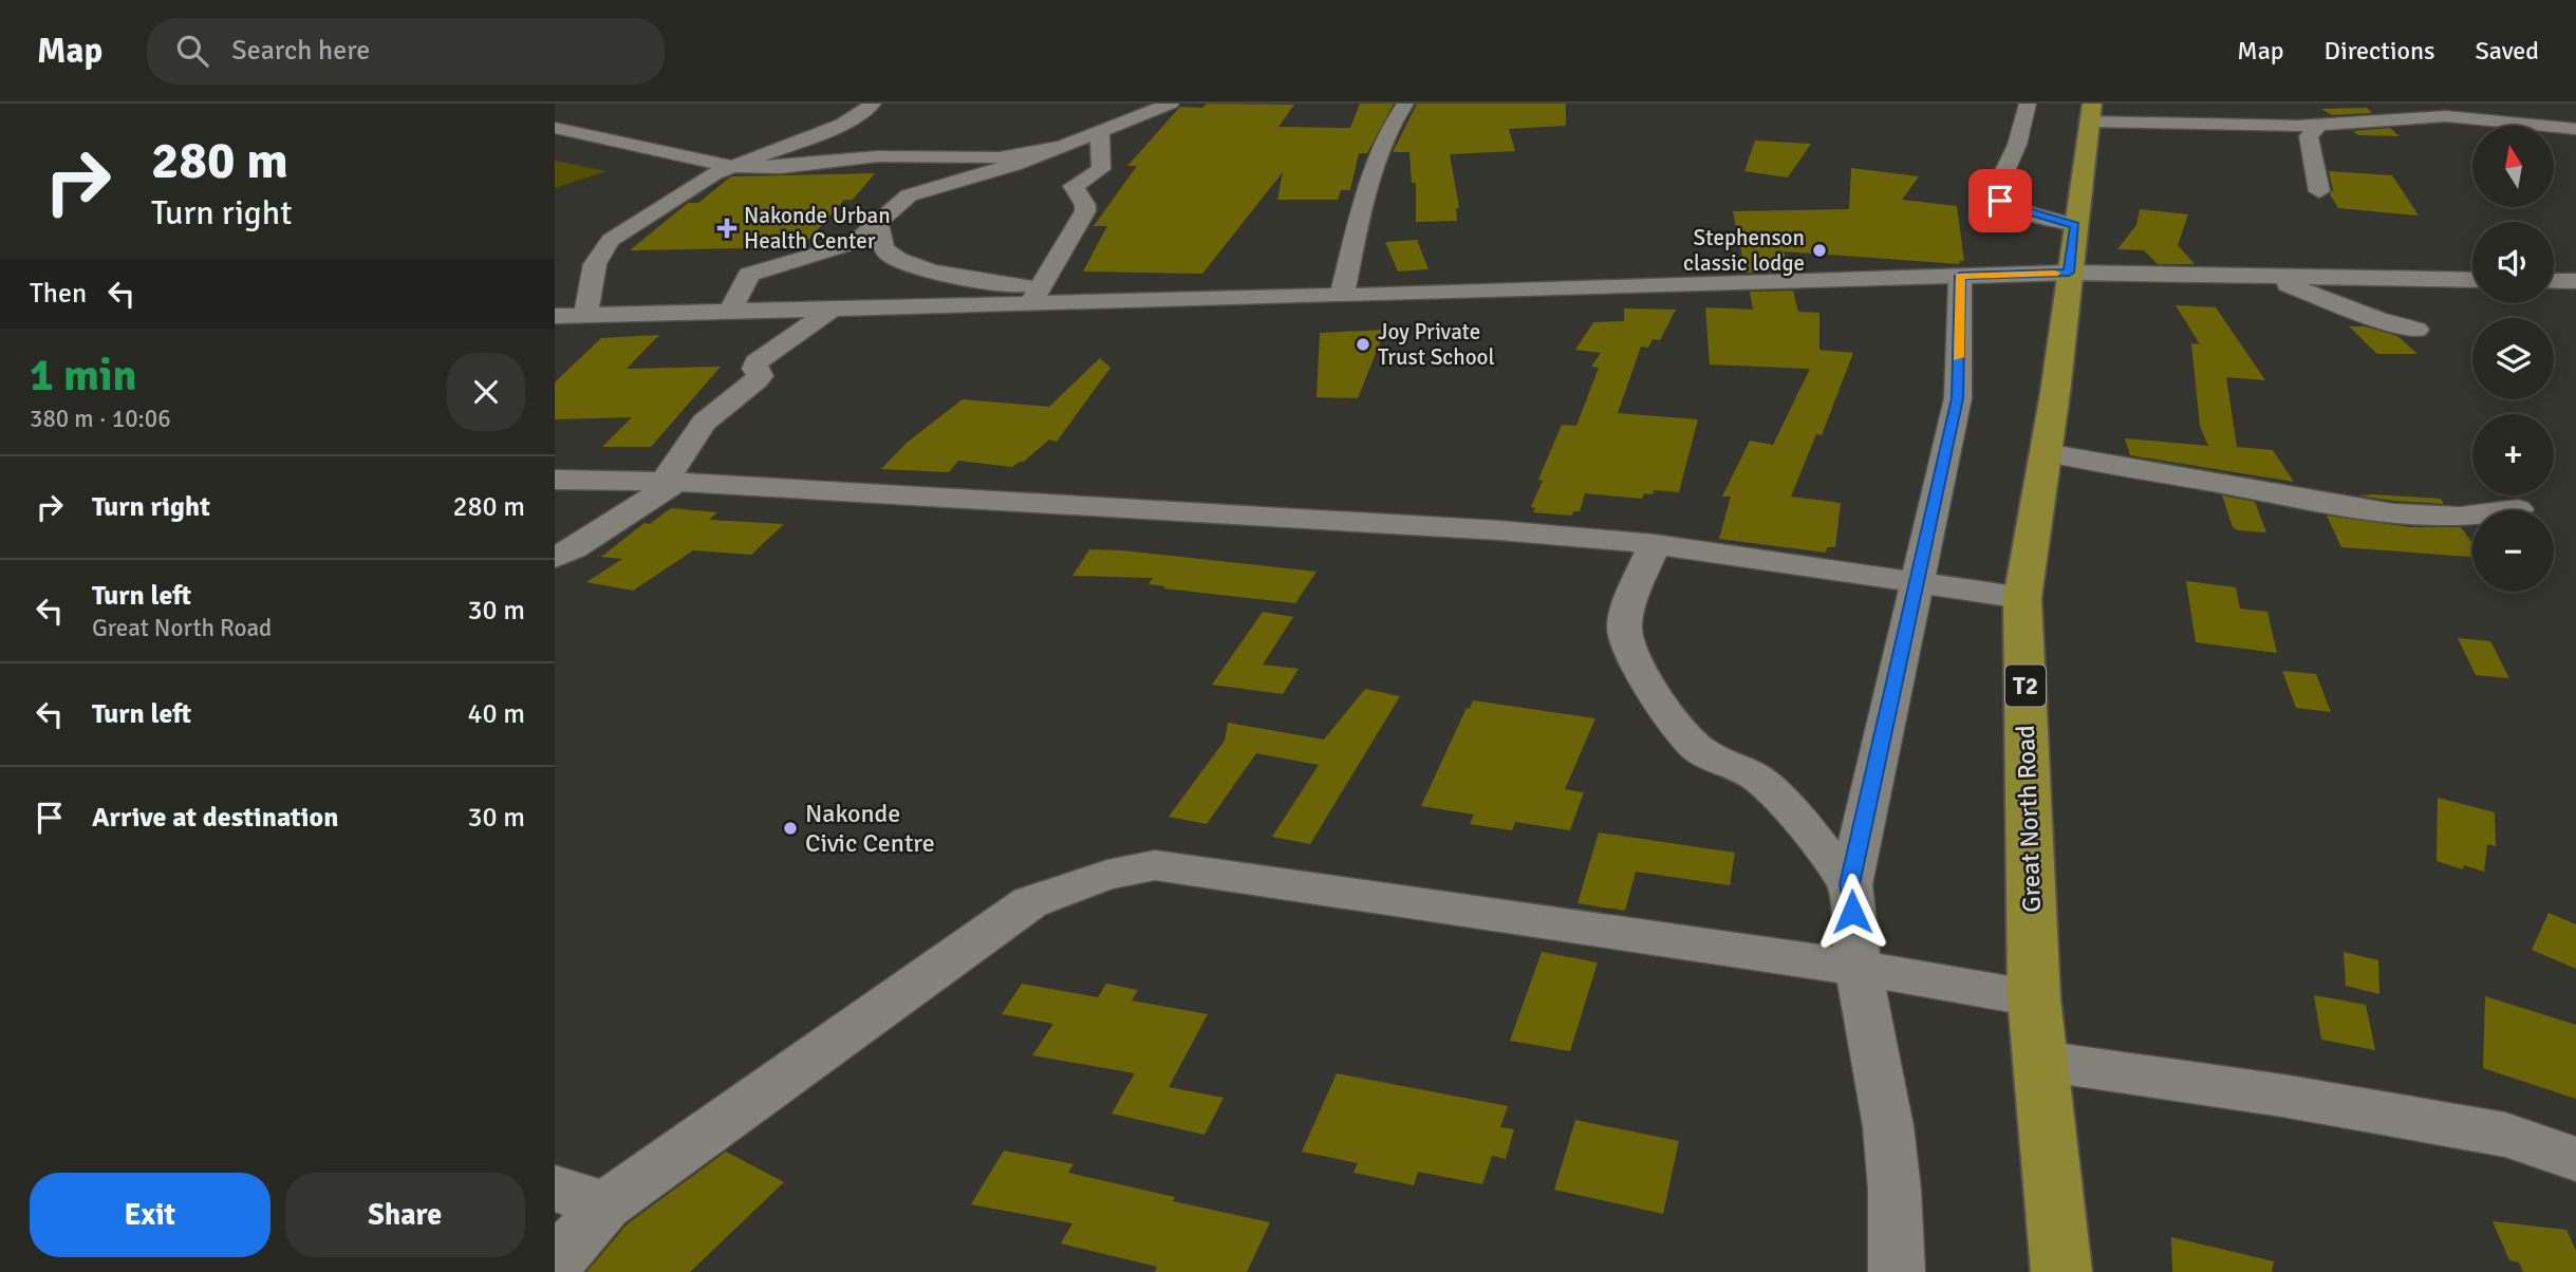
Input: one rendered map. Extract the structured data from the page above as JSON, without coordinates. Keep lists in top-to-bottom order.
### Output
{
  "streets": {
    "highway": ["T2", "Great North Road"]
  },
  "places": {
    "health": ["Nakonde Urban Health Center"],
    "other": ["Stephenson classic lodge", "Joy Private Trust School", "Nakonde Civic Centre"]
  },
  "north": "top",
  "page": {
    "header": "Map",
    "search": "Search here",
    "nav": ["Map", "Directions", "Saved"],
    "turn": ["280 m", "Turn right"],
    "map_buttons": ["+", "−"],
    "then": "Then",
    "heading": ["1 min", "380 m · 10:06"],
    "list": [
      {
        "name": "Turn right",
        "value": "280 m"
      },
      {
        "name": "Turn left",
        "note": "Great North Road",
        "value": "30 m"
      },
      {
        "name": "Turn left",
        "value": "40 m"
      },
      {
        "name": "Arrive at destination",
        "value": "30 m"
      }
    ],
    "buttons": ["Exit", "Share"]
  }
}
